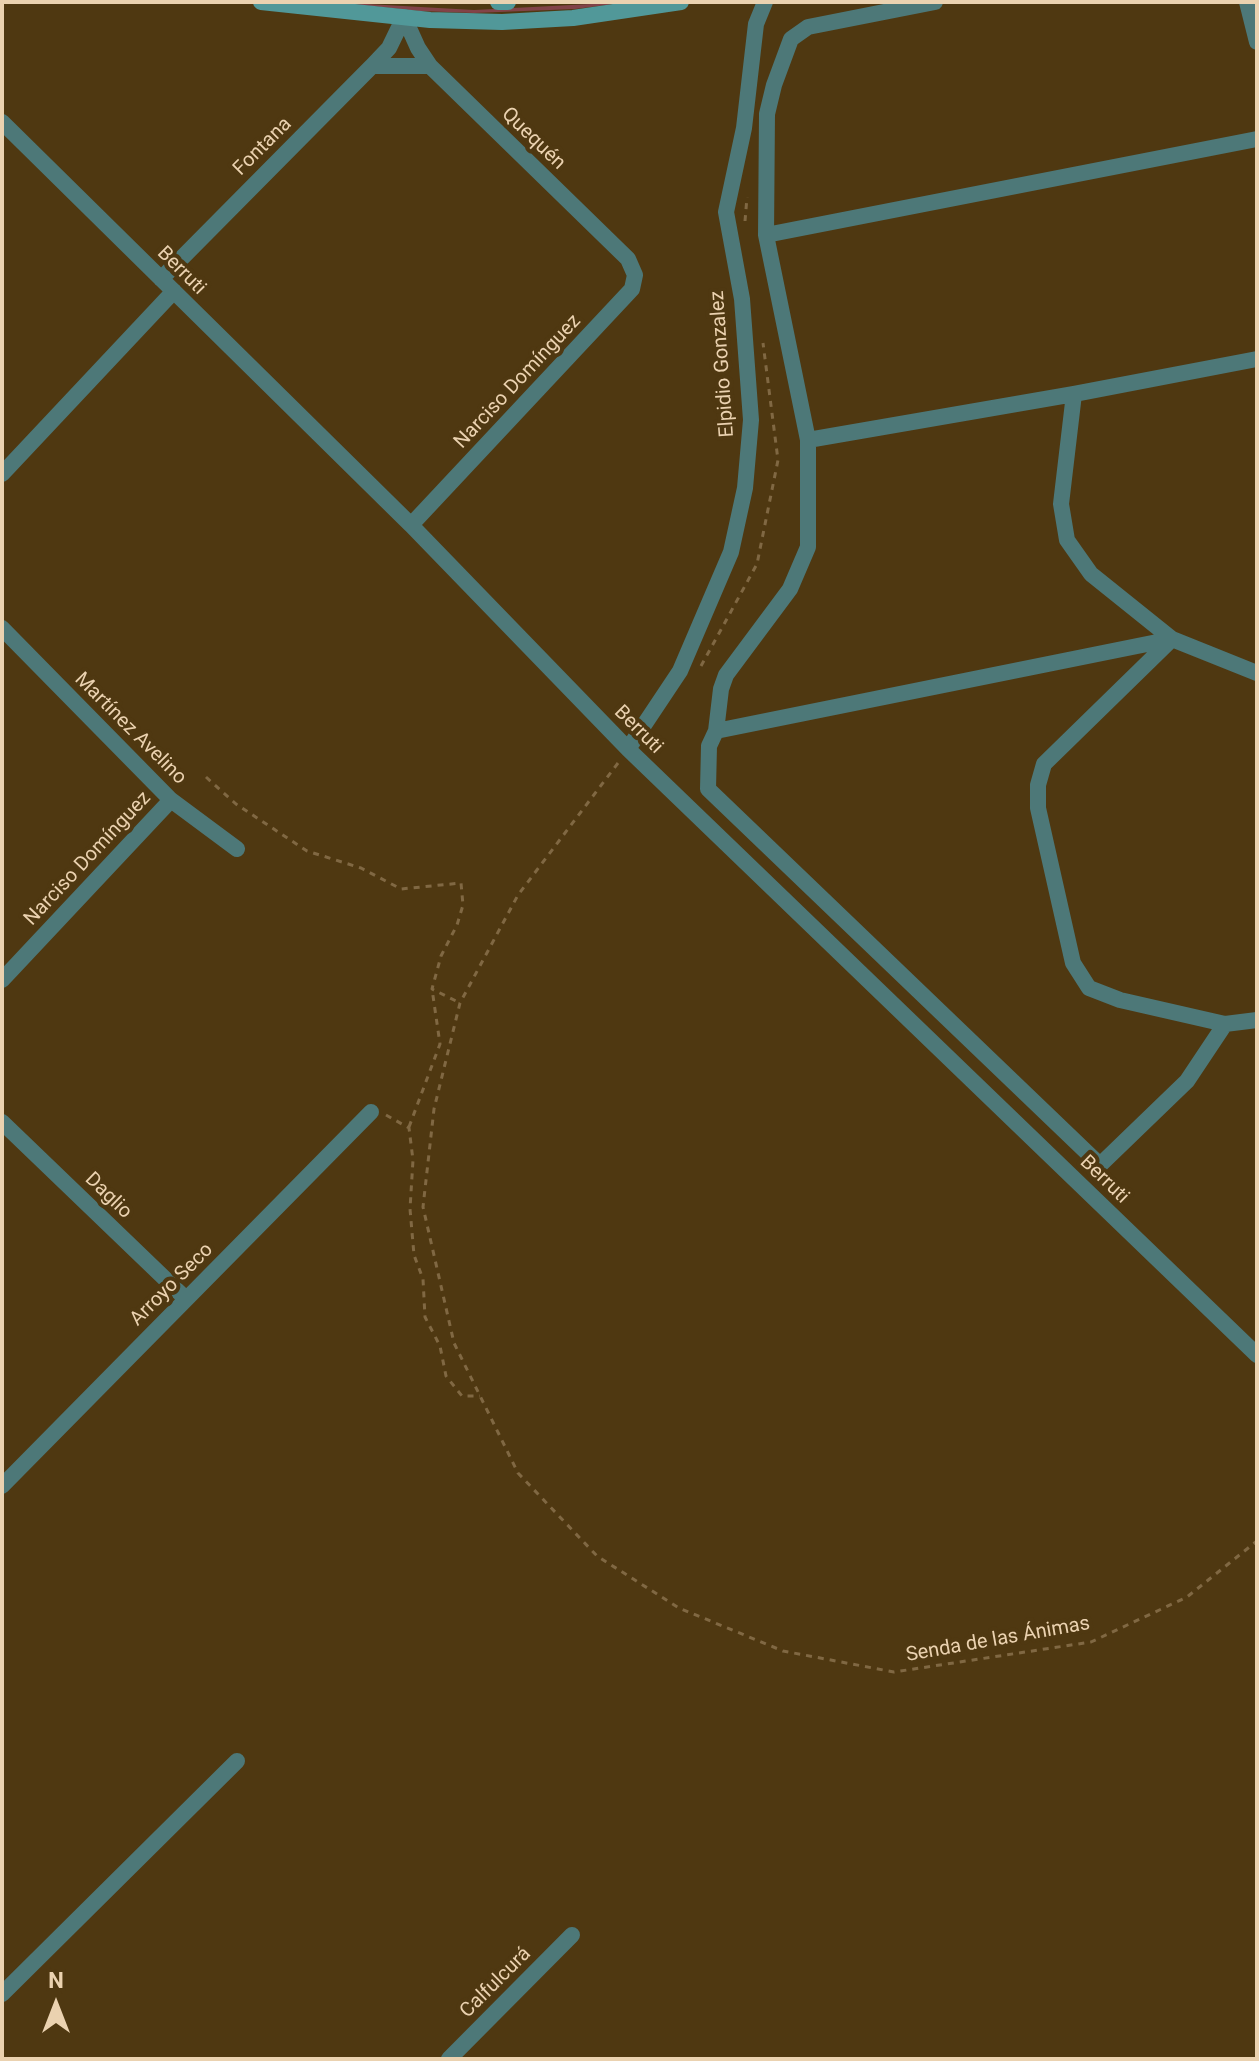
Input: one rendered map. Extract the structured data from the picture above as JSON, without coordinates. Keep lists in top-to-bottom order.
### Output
{
  "streets": {
    "street": [
      "Quequén",
      "Fontana",
      "Berruti",
      "Elpidio Gonzalez",
      "Narciso Domínguez",
      "Martínez Avelino",
      "Daglio",
      "Arroyo Seco",
      "Calfulcurá"
    ],
    "path": ["Senda de las Ánimas"]
  },
  "crossings": [
    ["Quequén", "Fontana"],
    ["Quequén", "Narciso Domínguez"],
    ["Fontana", "Berruti"],
    ["Berruti", "Elpidio Gonzalez"],
    ["Berruti", "Narciso Domínguez"],
    ["Berruti", "Senda de las Ánimas"],
    ["Elpidio Gonzalez", "Senda de las Ánimas"],
    ["Narciso Domínguez", "Martínez Avelino"],
    ["Daglio", "Arroyo Seco"]
  ],
  "north": "top"
}
